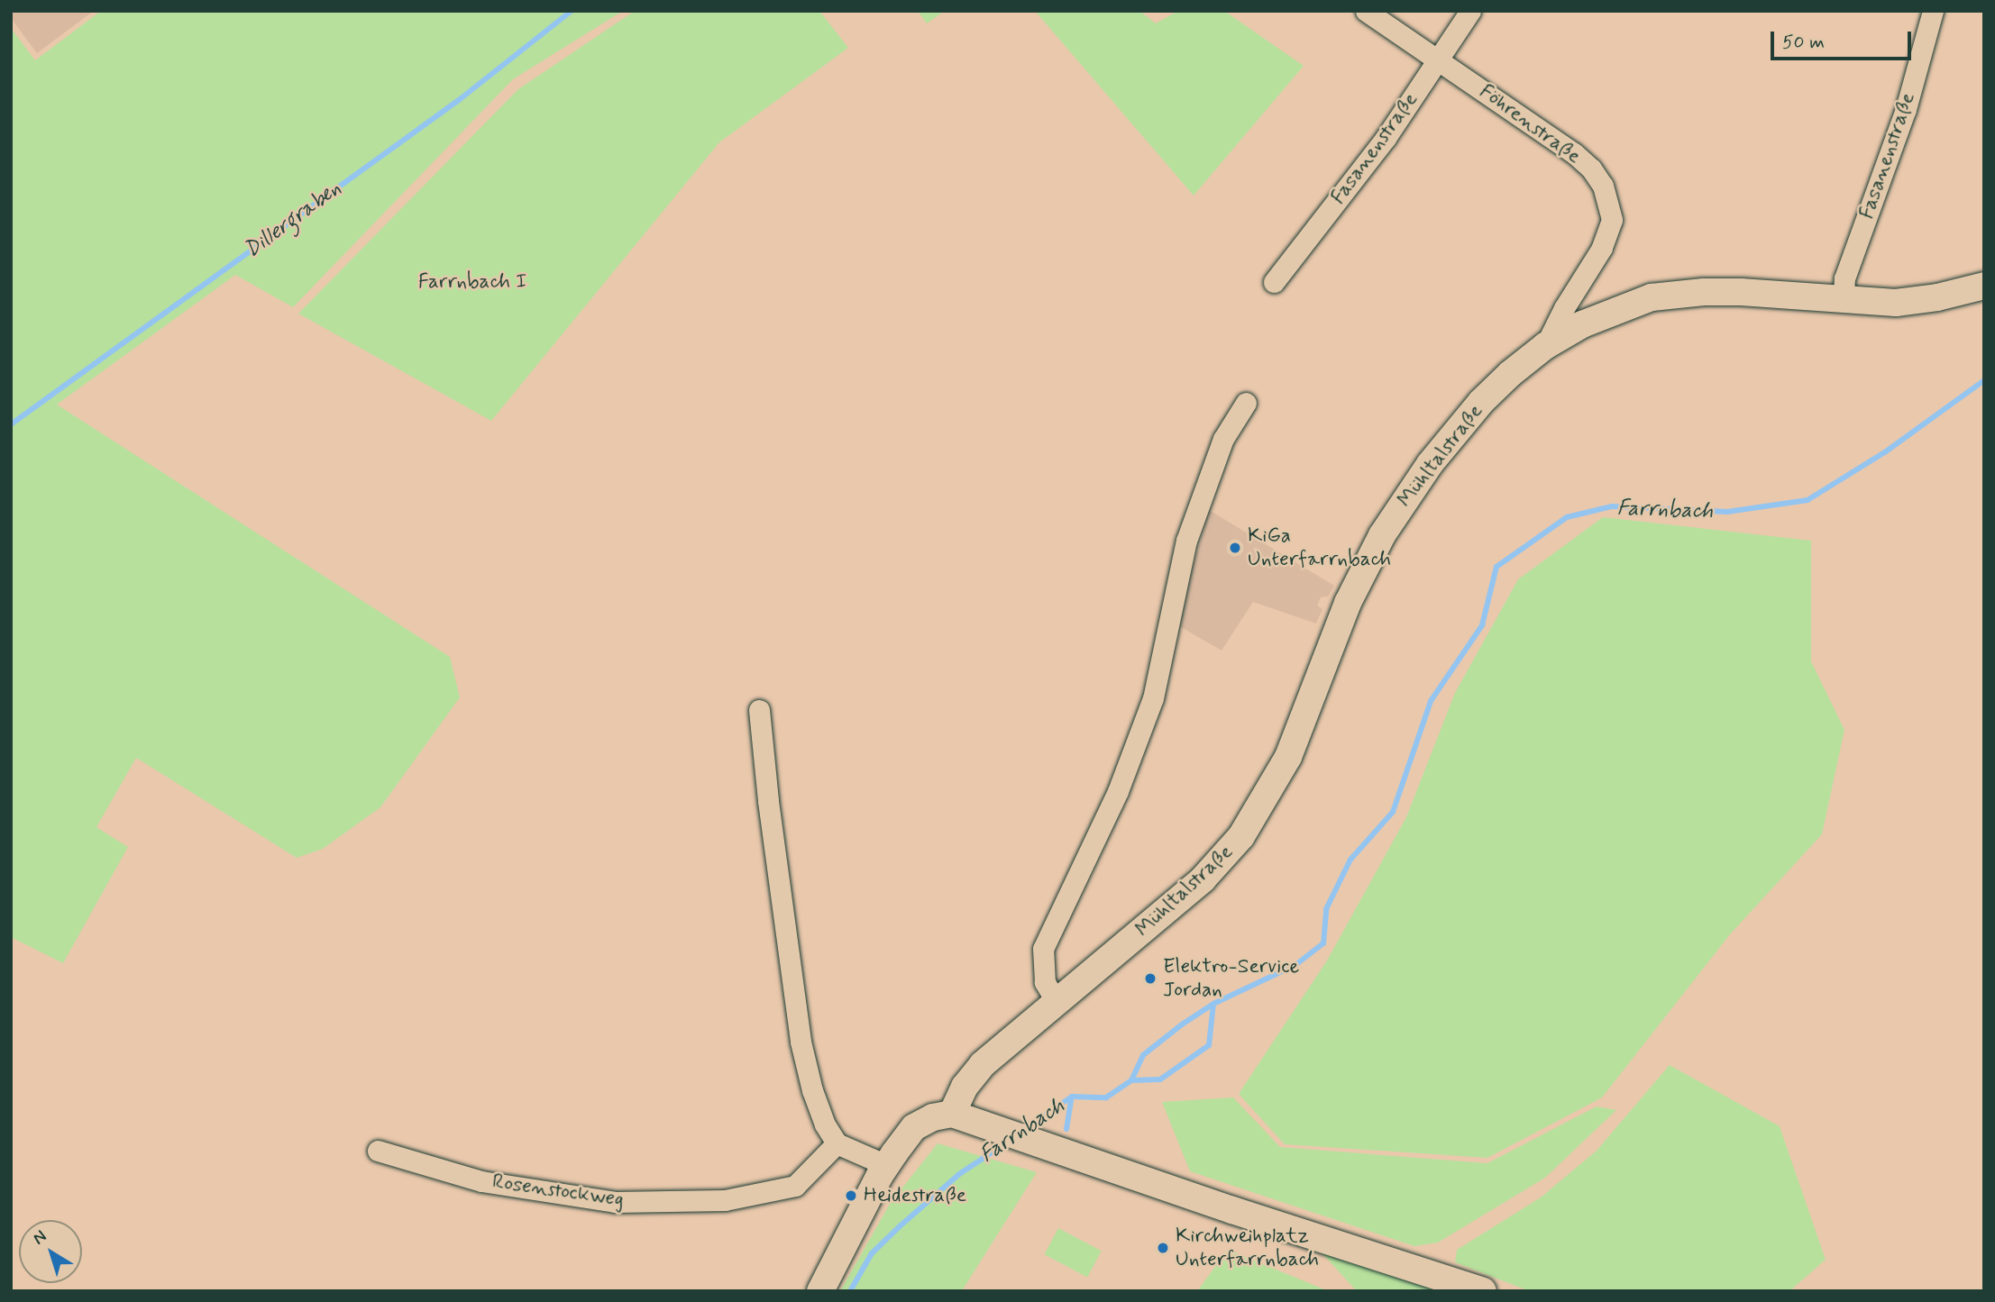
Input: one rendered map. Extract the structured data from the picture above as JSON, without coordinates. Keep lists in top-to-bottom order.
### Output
{
  "streets": {
    "street": [
      "Föhrenstraße",
      "Fasanenstraße",
      "Mühltalstraße",
      "Rosenstockweg"
    ]
  },
  "crossings": [
    ["Föhrenstraße", "Fasanenstraße"],
    ["Föhrenstraße", "Mühltalstraße"],
    ["Fasanenstraße", "Mühltalstraße"]
  ],
  "water": ["Dillergraben", "Farrnbach"],
  "parks": ["Farrnbach I"],
  "places": [
    "KiGa Unterfarrnbach",
    "Elektro-Service Jordan",
    "Heidestraße",
    "Kirchweihplatz Unterfarrnbach"
  ],
  "scale_bar": "50 m",
  "north": "top left"
}
